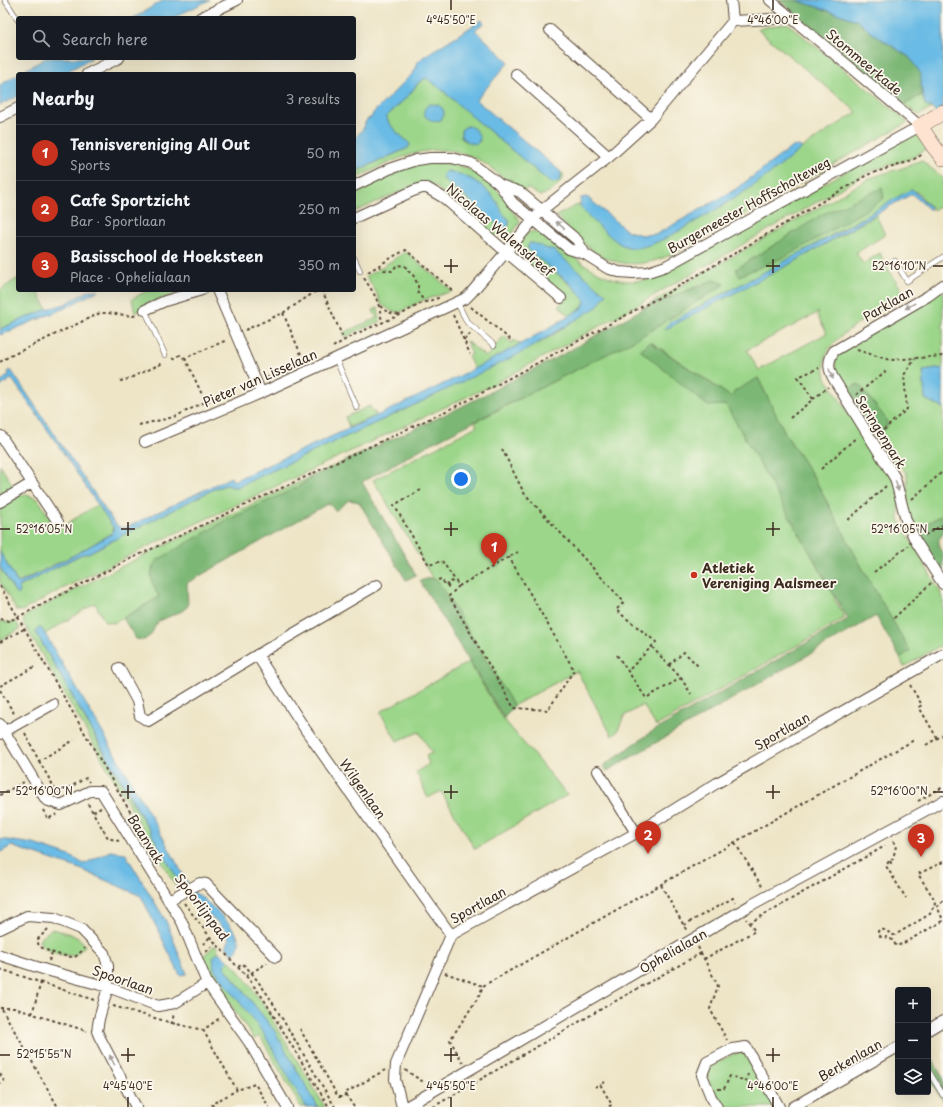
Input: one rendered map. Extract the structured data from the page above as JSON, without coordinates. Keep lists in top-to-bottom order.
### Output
{
  "streets": {
    "street": [
      "Stommeerkade",
      "Burgemeester Hoffscholteweg",
      "Nicolaas Walensdreef",
      "Parklaan",
      "Pieter van Lisselaan",
      "Seringenpark",
      "Sportlaan",
      "Wilgenlaan",
      "Baanvak",
      "Ophelialaan",
      "Spoorlaan",
      "Berkenlaan"
    ],
    "path": ["Spoorlijnpad"]
  },
  "crossings": [
    ["Stommeerkade", "Burgemeester Hoffscholteweg"],
    ["Burgemeester Hoffscholteweg", "Pieter van Lisselaan"],
    ["Nicolaas Walensdreef", "Pieter van Lisselaan"],
    ["Sportlaan", "Wilgenlaan"],
    ["Baanvak", "Spoorlijnpad"],
    ["Baanvak", "Spoorlaan"]
  ],
  "one_way": ["Parklaan"],
  "places": ["Atletiek Vereniging Aalsmeer"],
  "page": {
    "search": "Search here",
    "heading": ["Nearby", "3 results"],
    "list": [
      {
        "mark": "1",
        "name": "Tennisvereniging All Out",
        "note": "Sports",
        "value": "50 m"
      },
      {
        "mark": "2",
        "name": "Cafe Sportzicht",
        "note": "Bar · Sportlaan",
        "value": "250 m"
      },
      {
        "mark": "3",
        "name": "Basisschool de Hoeksteen",
        "note": "Place · Ophelialaan",
        "value": "350 m"
      }
    ],
    "pins": ["1", "2", "3"],
    "map_buttons": ["+", "−"]
  },
  "coordinates": [
    "4°45'50\"E",
    "4°46'00\"E",
    "52°16'10\"N",
    "52°16'05\"N",
    "52°16'00\"N",
    "52°15'55\"N",
    "4°45'40\"E"
  ]
}
